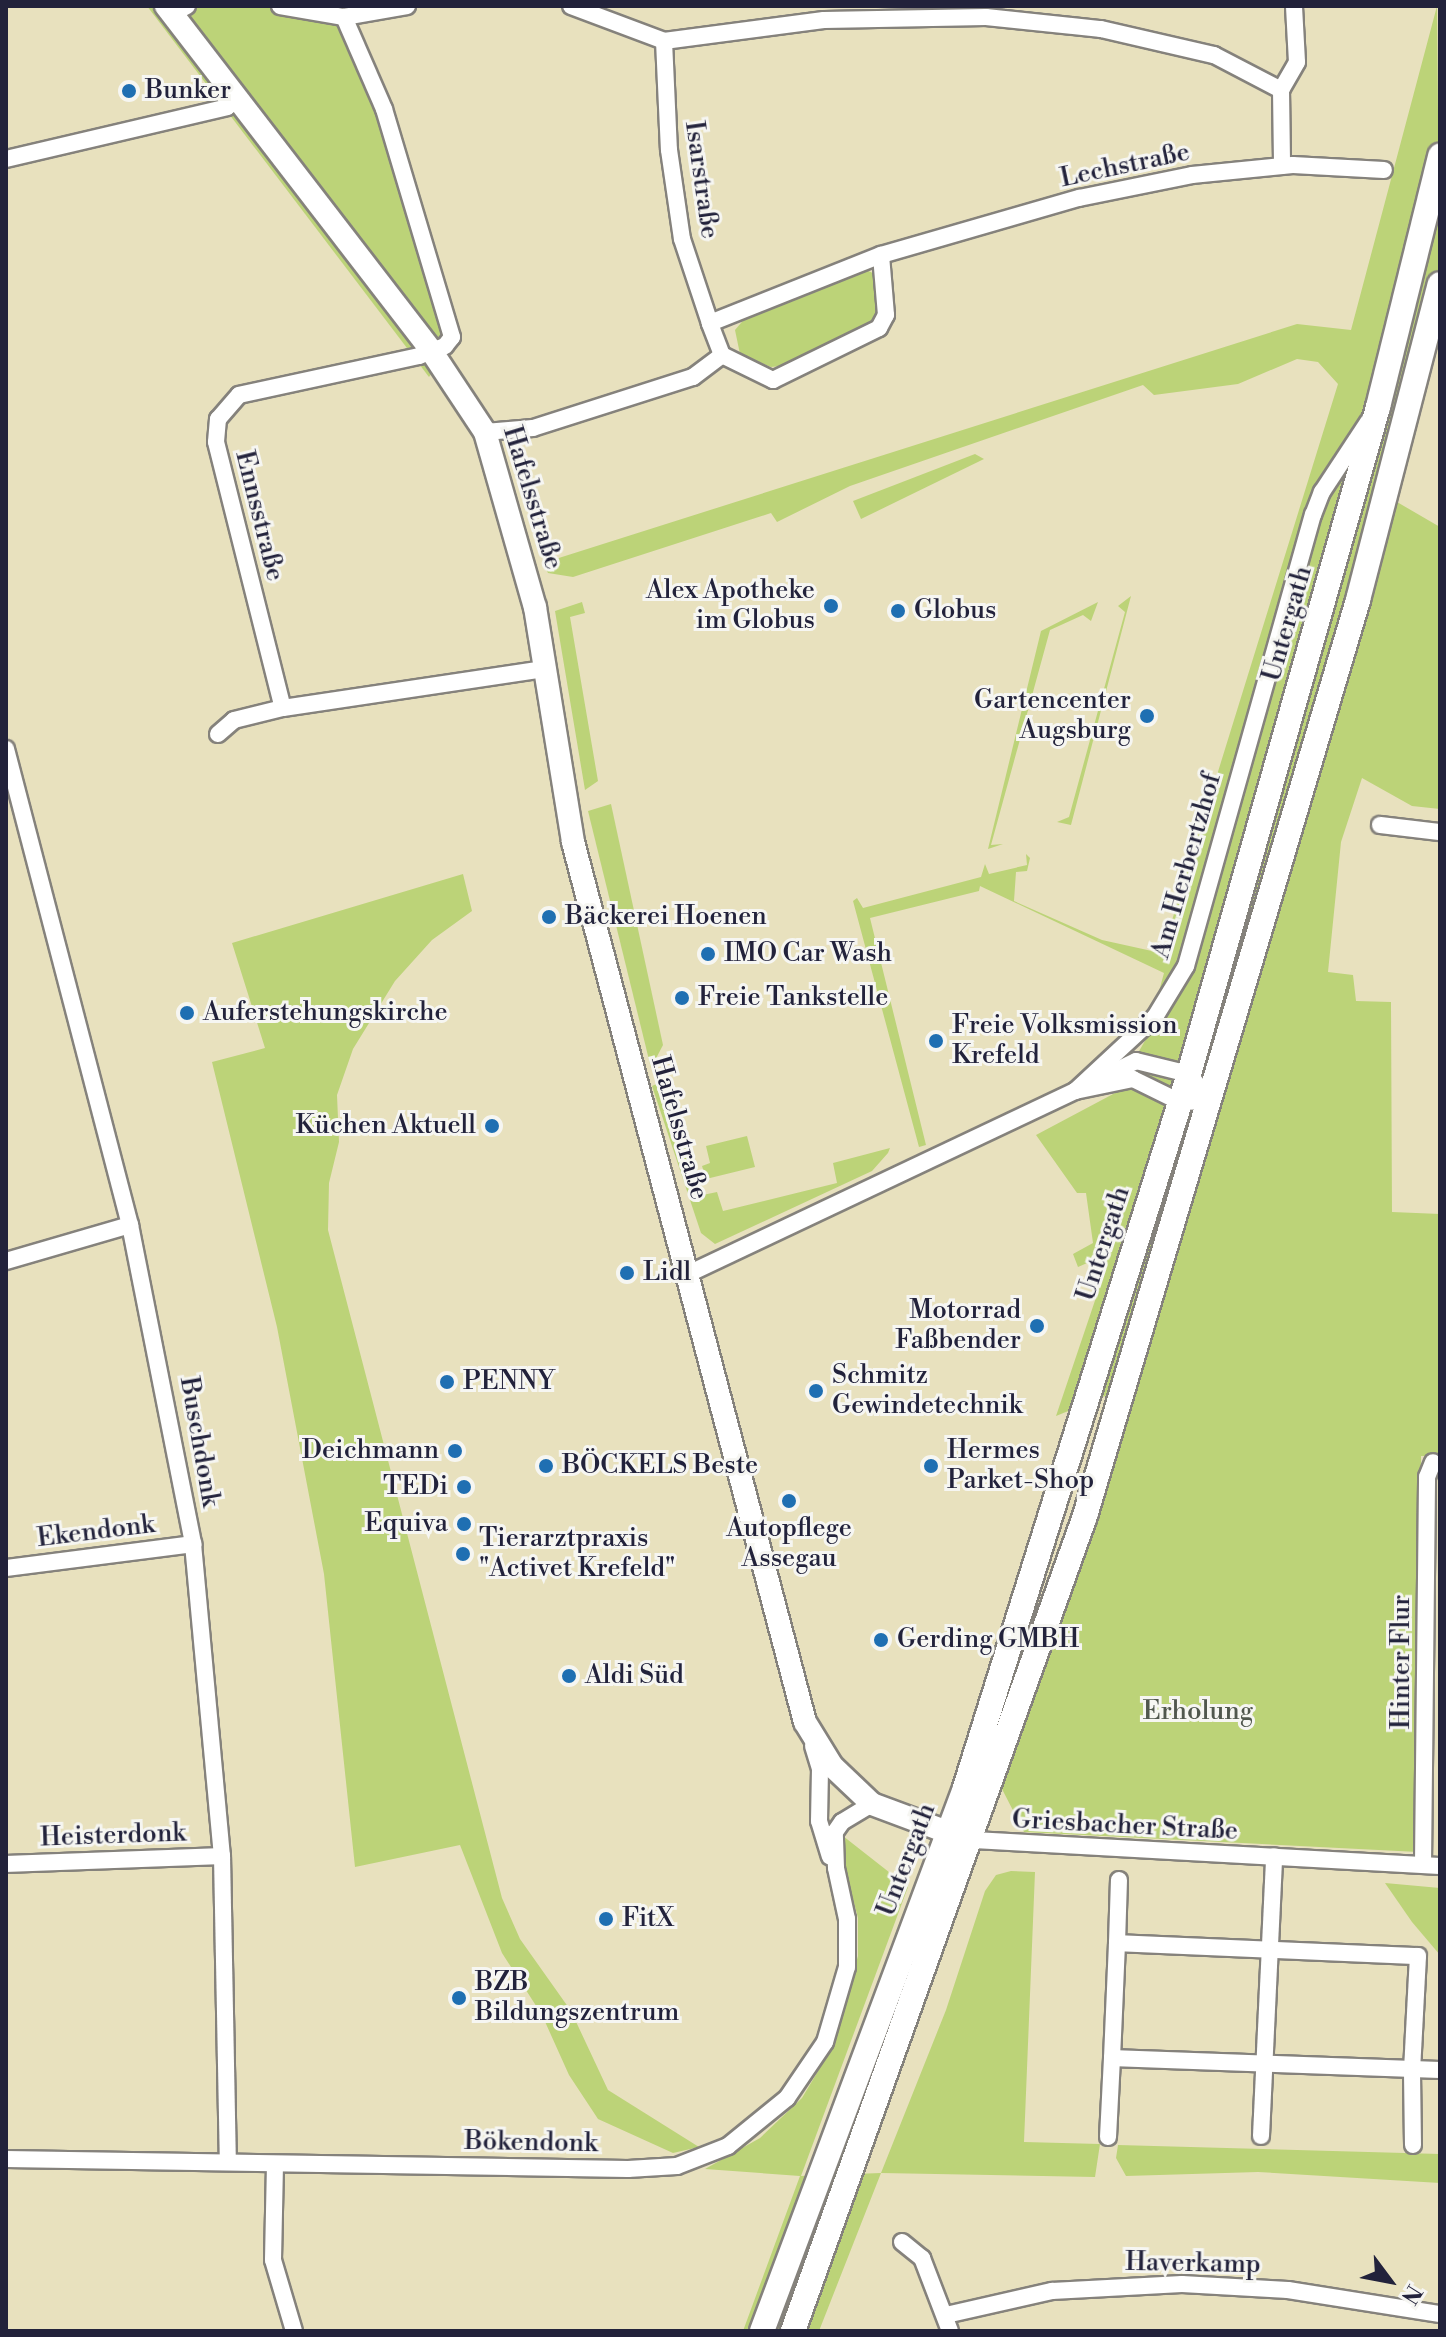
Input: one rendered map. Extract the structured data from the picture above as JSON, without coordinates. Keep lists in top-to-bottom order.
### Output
{
  "streets": {
    "main road": ["Hafelsstraße", "Untergath"],
    "street": [
      "Lechstraße",
      "Isarstraße",
      "Ennsstraße",
      "Am Herbertzhof",
      "Buschdonk",
      "Ekendonk",
      "Hinter Flur",
      "Griesbacher Straße",
      "Heisterdonk",
      "Bökendonk",
      "Haverkamp"
    ]
  },
  "crossings": [
    ["Lechstraße", "Isarstraße"],
    ["Hafelsstraße", "Ennsstraße"],
    ["Hafelsstraße", "Untergath"],
    ["Hafelsstraße", "Am Herbertzhof"],
    ["Hafelsstraße", "Griesbacher Straße"],
    ["Hafelsstraße", "Bökendonk"],
    ["Untergath", "Am Herbertzhof"],
    ["Untergath", "Griesbacher Straße"],
    ["Buschdonk", "Ekendonk"],
    ["Buschdonk", "Heisterdonk"],
    ["Buschdonk", "Bökendonk"],
    ["Hinter Flur", "Griesbacher Straße"]
  ],
  "parks": ["Erholung"],
  "places": [
    "Bunker",
    "Alex Apotheke im Globus",
    "Globus",
    "Gartencenter Augsburg",
    "Bäckerei Hoenen",
    "IMO Car Wash",
    "Freie Tankstelle",
    "Auferstehungskirche",
    "Freie Volksmission Krefeld",
    "Küchen Aktuell",
    "Lidl",
    "Motorrad Faßbender",
    "PENNY",
    "Schmitz Gewindetechnik",
    "Deichmann",
    "BÖCKELS Beste",
    "Hermes Parket-Shop",
    "TEDi",
    "Autopflege Assegau",
    "Equiva",
    "Tierarztpraxis \"Activet Krefeld\"",
    "Gerding GMBH",
    "Aldi Süd",
    "FitX",
    "BZB Bildungszentrum"
  ],
  "north": "bottom right"
}
